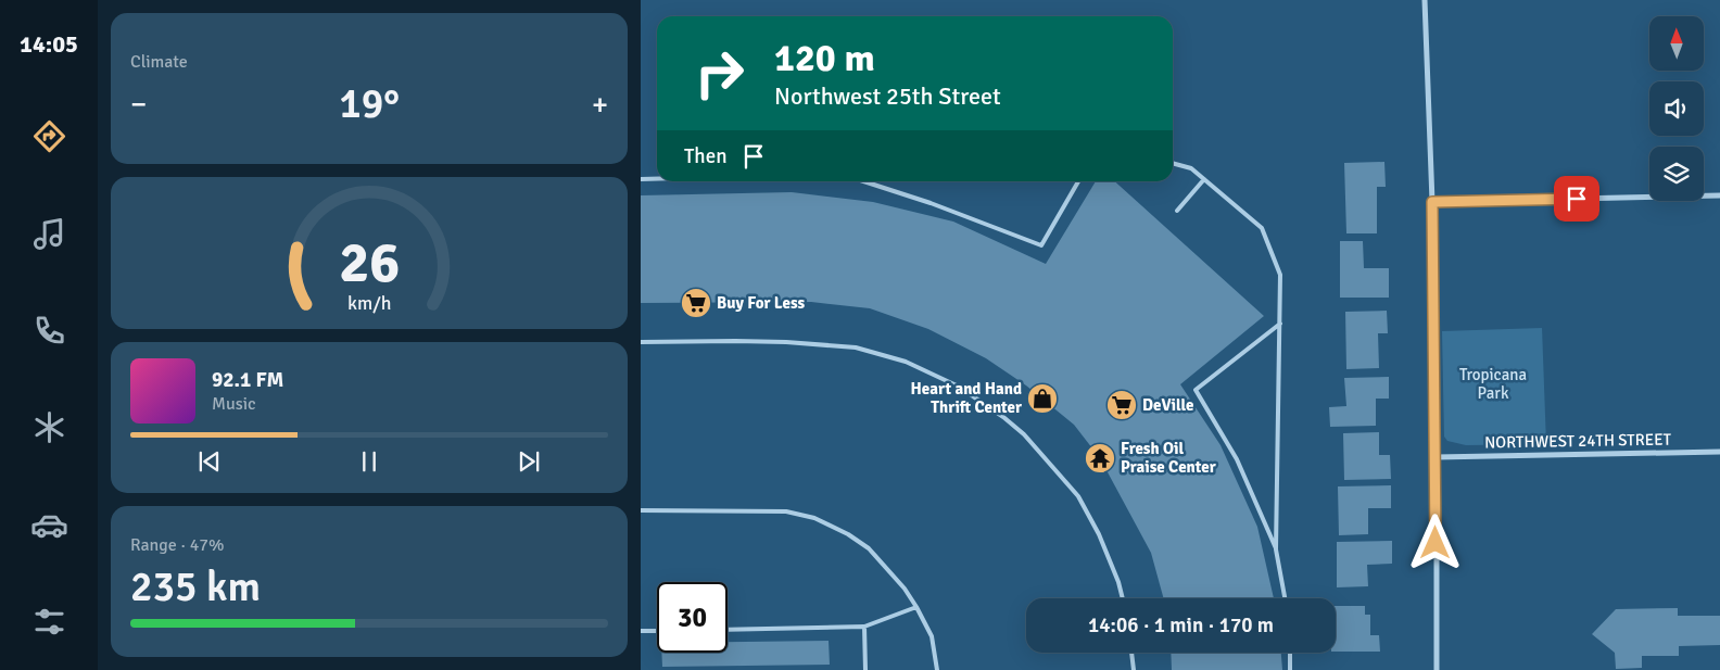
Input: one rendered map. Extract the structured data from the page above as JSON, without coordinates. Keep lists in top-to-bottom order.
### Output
{
  "streets": {
    "street": ["NORTHWEST 24TH STREET"]
  },
  "parks": ["Tropicana Park"],
  "places": {
    "supermarket": ["Buy For Less", "DeVille"],
    "shop": ["Heart and Hand Thrift Center"],
    "temple": ["Fresh Oil Praise Center"]
  },
  "north": "top",
  "page": {
    "tabs": "14:05",
    "tile": [
      "Climate",
      ["Range · 47%", "235 km"]
    ],
    "turn": ["120 m", "Northwest 25th Street"],
    "heat": ["−", "19°", "+"],
    "then": "Then",
    "song": ["92.1 FM", "Music"],
    "limit": "30",
    "trip": "14:06 · 1 min · 170 m",
    "gauge": ["26", "km/h"]
  }
}
